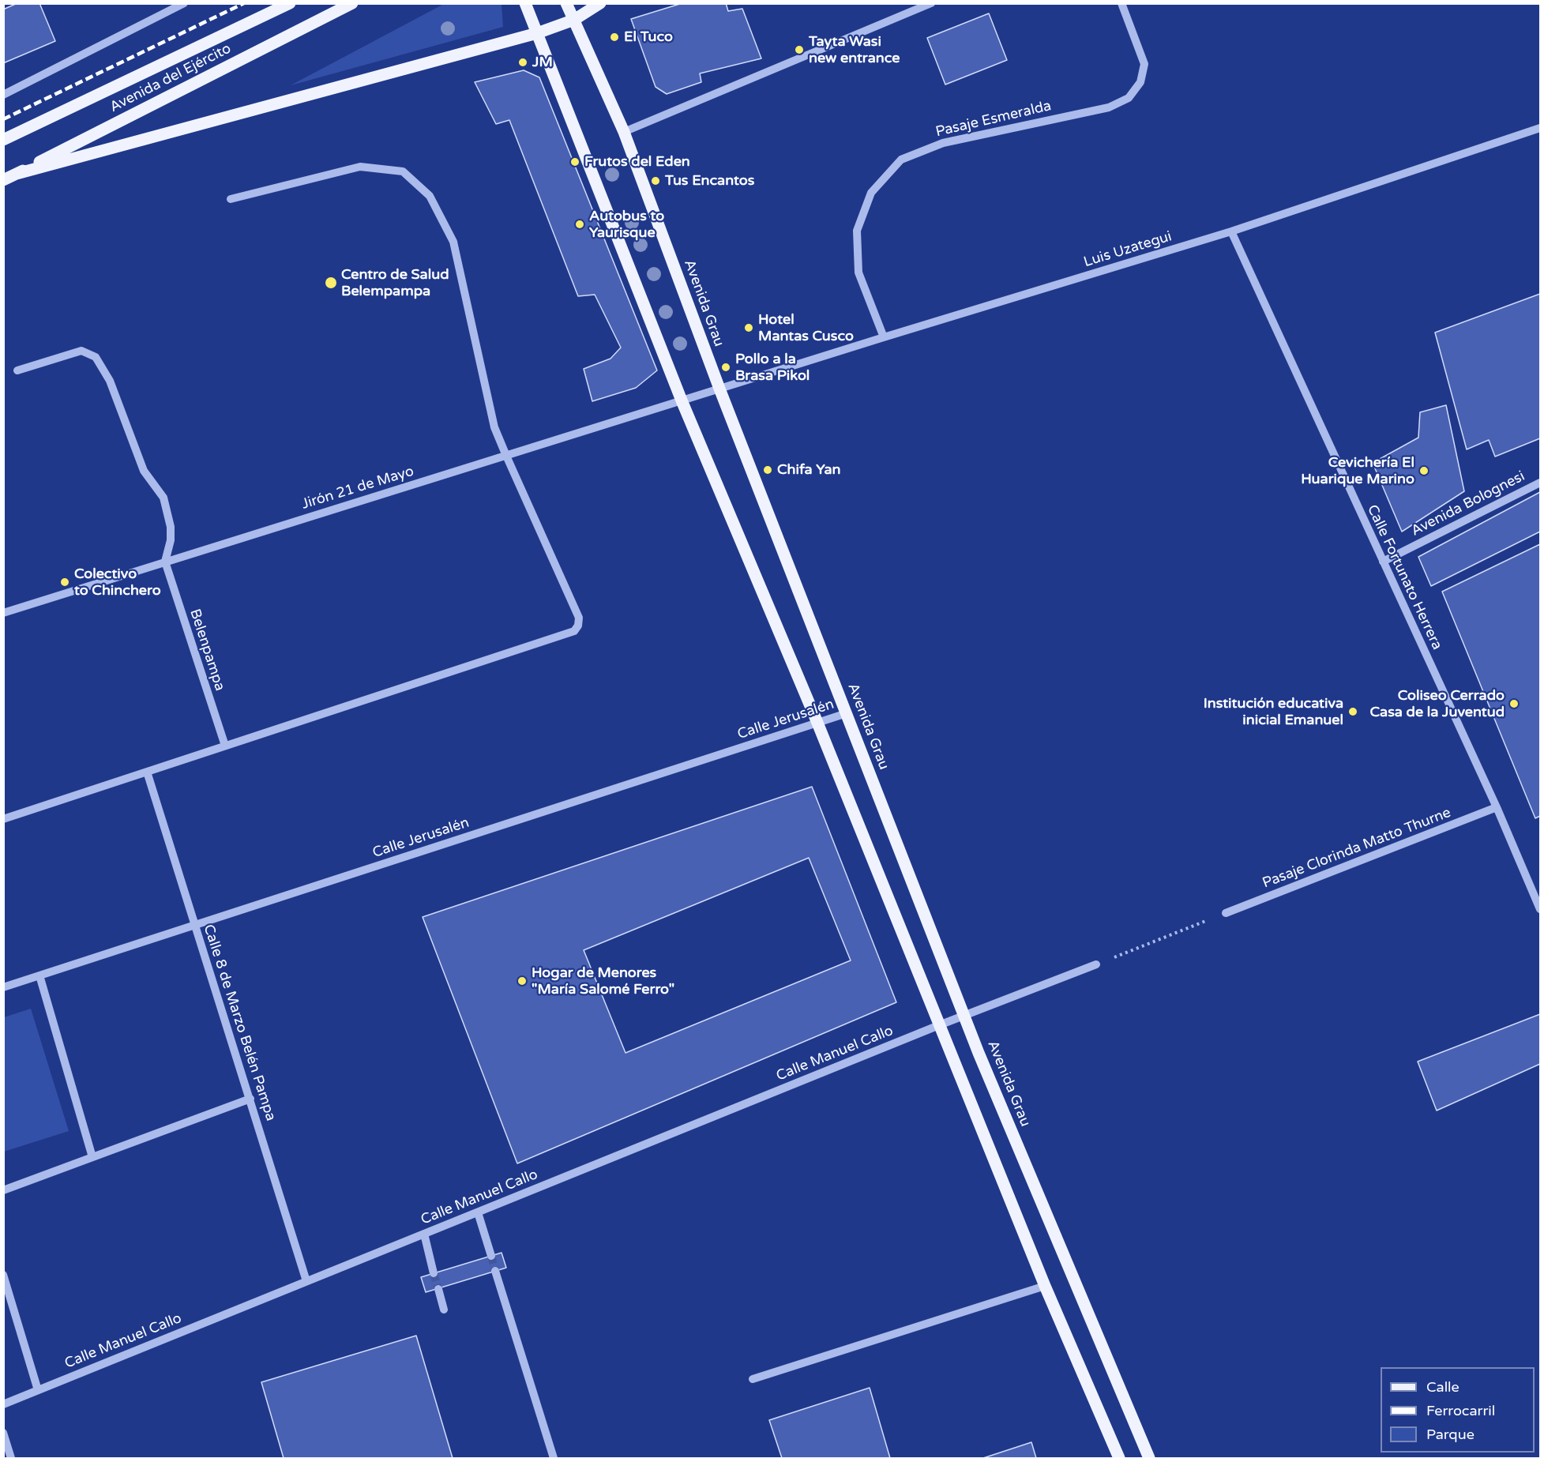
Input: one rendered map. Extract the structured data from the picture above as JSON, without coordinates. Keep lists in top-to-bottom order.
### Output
{
  "streets": {
    "main road": ["Avenida del Ejército", "Avenida Grau"],
    "street": [
      "Pasaje Esmeralda",
      "Luis Uzategui",
      "Jirón 21 de Mayo",
      "Avenida Bolognesi",
      "Calle Fortunato Herrera",
      "Belenpampa",
      "Calle Jerusalén",
      "Pasaje Clorinda Matto Thurne",
      "Calle 8 de Marzo Belén Pampa",
      "Calle Manuel Callo"
    ]
  },
  "crossings": [
    ["Pasaje Esmeralda", "Luis Uzategui"],
    ["Luis Uzategui", "Avenida Grau"],
    ["Luis Uzategui", "Jirón 21 de Mayo"],
    ["Luis Uzategui", "Calle Fortunato Herrera"],
    ["Avenida Grau", "Jirón 21 de Mayo"],
    ["Avenida Grau", "Calle Jerusalén"],
    ["Avenida Grau", "Calle Manuel Callo"],
    ["Jirón 21 de Mayo", "Belenpampa"],
    ["Avenida Bolognesi", "Calle Fortunato Herrera"],
    ["Calle Fortunato Herrera", "Pasaje Clorinda Matto Thurne"],
    ["Calle Jerusalén", "Calle 8 de Marzo Belén Pampa"],
    ["Calle 8 de Marzo Belén Pampa", "Calle Manuel Callo"]
  ],
  "places": [
    "El Tuco",
    "Tayta Wasi new entrance",
    "JM",
    "Frutos del Eden",
    "Tus Encantos",
    "Autobus to Yaurisque",
    "Centro de Salud Belempampa",
    "Hotel Mantas Cusco",
    "Pollo a la Brasa Pikol",
    "Chifa Yan",
    "Cevichería El Huarique Marino",
    "Colectivo to Chinchero",
    "Coliseo Cerrado Casa de la Juventud",
    "Institución educativa inicial Emanuel",
    "Hogar de Menores \"María Salomé Ferro\""
  ],
  "legend": ["Calle", "Ferrocarril", "Parque"]
}
